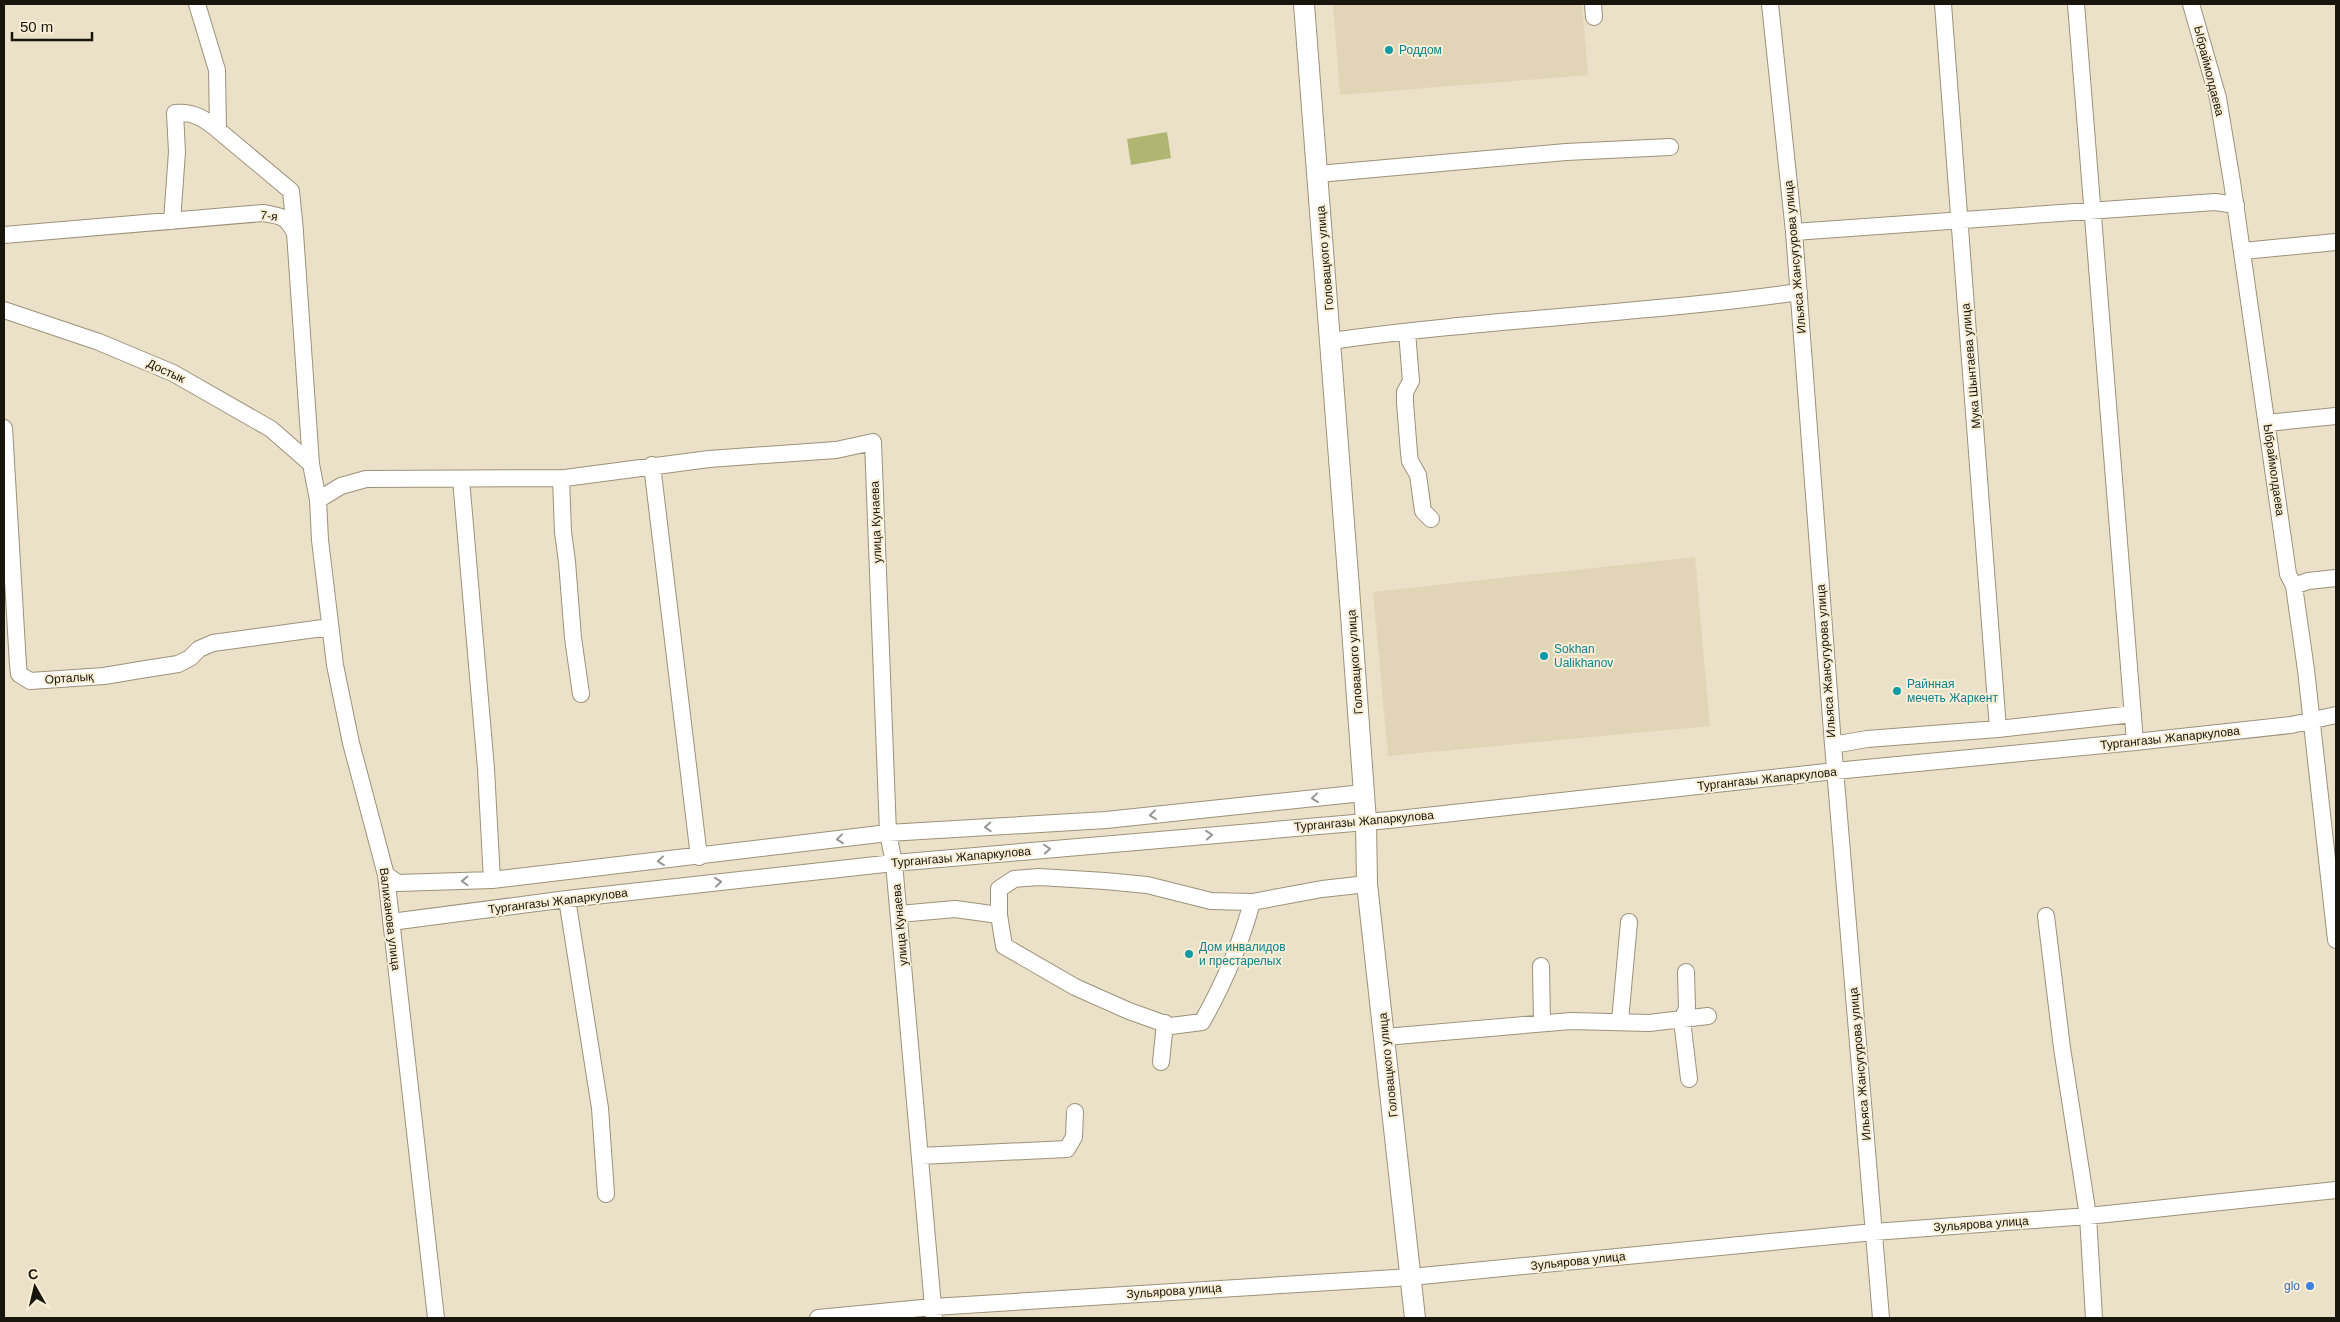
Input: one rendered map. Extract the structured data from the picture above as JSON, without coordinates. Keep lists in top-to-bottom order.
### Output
{
  "streets": {
    "main road": ["Головацкого улица"],
    "street": [
      "Ыбраймолдаева",
      "7-я",
      "Ильяса Жансугурова улица",
      "Мука Шынтаева улица",
      "Достык",
      "улица Кунаева",
      "Орталық",
      "Тургангазы Жапаркулова",
      "Валиханова улица",
      "Зульярова улица"
    ]
  },
  "crossings": [
    ["Ыбраймолдаева", "Тургангазы Жапаркулова"],
    ["Ильяса Жансугурова улица", "Тургангазы Жапаркулова"],
    ["Ильяса Жансугурова улица", "Зульярова улица"],
    ["Головацкого улица", "Тургангазы Жапаркулова"],
    ["Головацкого улица", "Зульярова улица"],
    ["Достык", "Валиханова улица"],
    ["улица Кунаева", "Тургангазы Жапаркулова"],
    ["улица Кунаева", "Зульярова улица"],
    ["Орталық", "Валиханова улица"],
    ["Тургангазы Жапаркулова", "Валиханова улица"]
  ],
  "places": [
    "Роддом",
    "Sokhan Ualikhanov",
    "Райнная мечеть Жаркент",
    "Дом инвалидов и престарелых",
    "glo"
  ],
  "scale_bar": "50 m",
  "north": "top"
}
